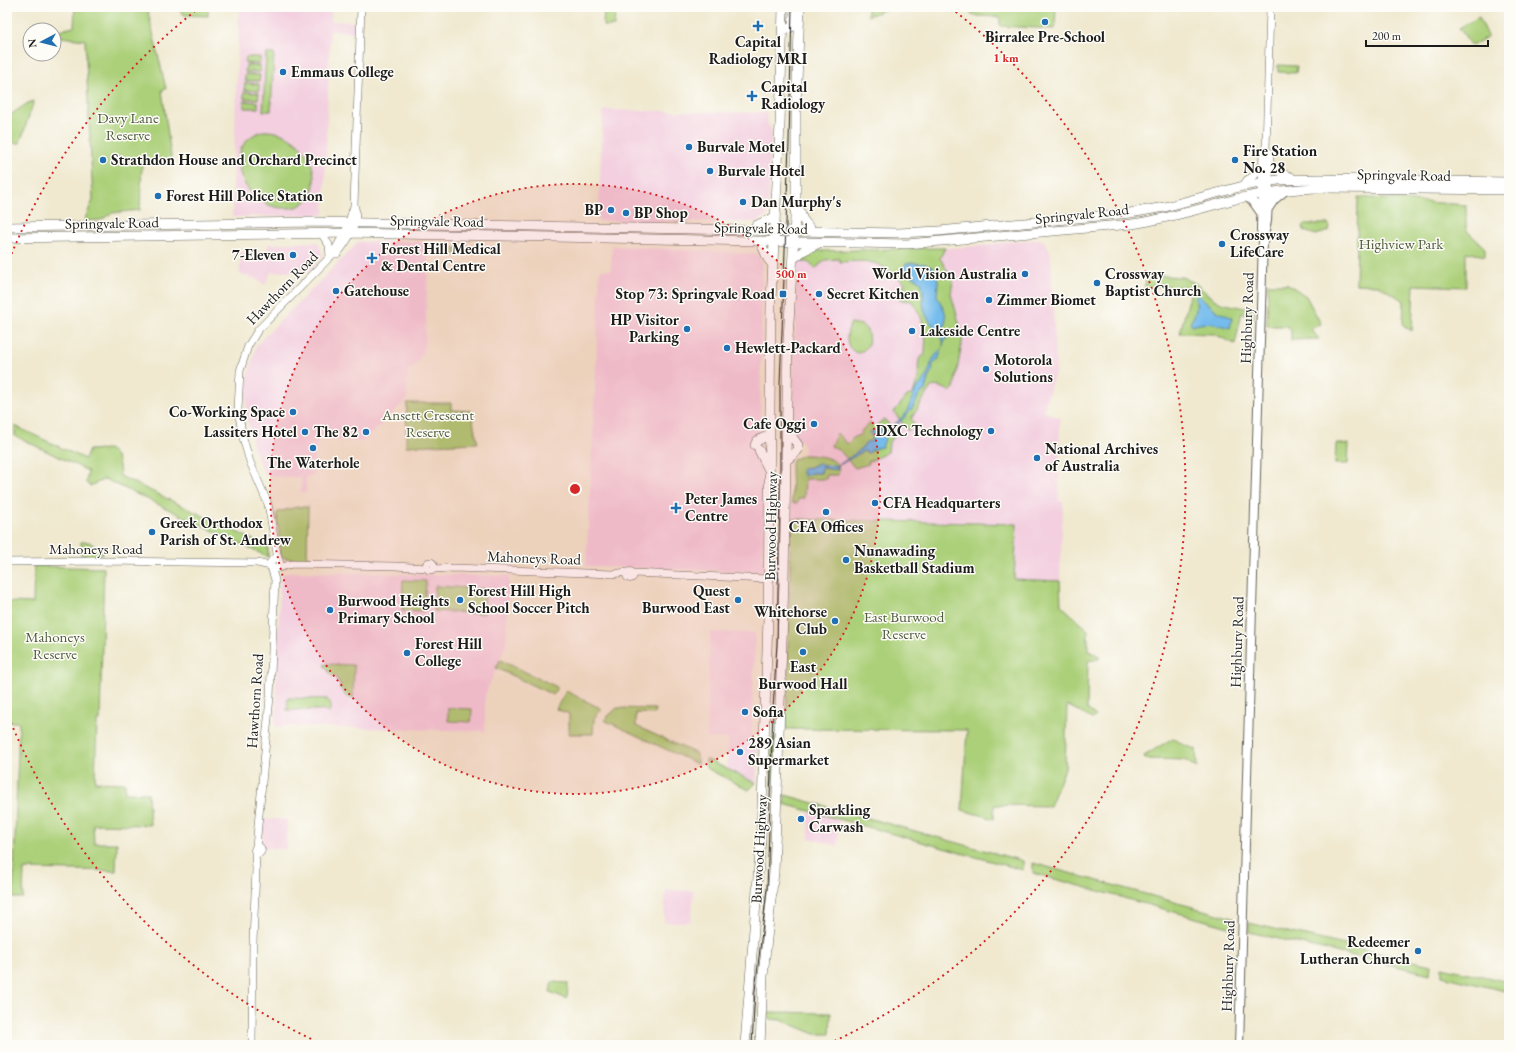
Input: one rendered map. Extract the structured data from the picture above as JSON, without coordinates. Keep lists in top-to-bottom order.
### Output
{
  "streets": {
    "highway": ["Springvale Road", "Burwood Highway"],
    "main road": ["Hawthorn Road", "Highbury Road", "Mahoneys Road"]
  },
  "crossings": [
    ["Springvale Road", "Hawthorn Road"],
    ["Springvale Road", "Highbury Road"],
    ["Springvale Road", "Burwood Highway"],
    ["Hawthorn Road", "Mahoneys Road"],
    ["Burwood Highway", "Mahoneys Road"]
  ],
  "parks": [
    "Davy Lane Reserve",
    "Highview Park",
    "Ansett Crescent Reserve",
    "East Burwood Reserve",
    "Mahoneys Reserve"
  ],
  "places": {
    "other": [
      "Birralee Pre-School",
      "Emmaus College",
      "Burvale Motel",
      "Strathdon House and Orchard Precinct",
      "Fire Station No. 28",
      "Burvale Hotel",
      "Forest Hill Police Station",
      "Dan Murphy's",
      "BP",
      "BP Shop",
      "Crossway LifeCare",
      "7-Eleven",
      "World Vision Australia",
      "Crossway Baptist Church",
      "Gatehouse",
      "Secret Kitchen",
      "Zimmer Biomet",
      "HP Visitor Parking",
      "Lakeside Centre",
      "Hewlett-Packard",
      "Motorola Solutions",
      "Co-Working Space",
      "Cafe Oggi",
      "DXC Technology",
      "Lassiters Hotel",
      "The 82",
      "The Waterhole",
      "National Archives of Australia",
      "CFA Headquarters",
      "CFA Offices",
      "Greek Orthodox Parish of St. Andrew",
      "Nunawading Basketball Stadium",
      "Forest Hill High School Soccer Pitch",
      "Quest Burwood East",
      "Burwood Heights Primary School",
      "Whitehorse Club",
      "East Burwood Hall",
      "Forest Hill College",
      "Sofia",
      "289 Asian Supermarket",
      "Sparkling Carwash",
      "Redeemer Lutheran Church"
    ],
    "health": [
      "Capital Radiology MRI",
      "Capital Radiology",
      "Forest Hill Medical & Dental Centre",
      "Peter James Centre"
    ],
    "transit": ["Stop 73: Springvale Road"]
  },
  "scale_bar": "200 m",
  "north": "left",
  "rings": ["1 km", "500 m"]
}
